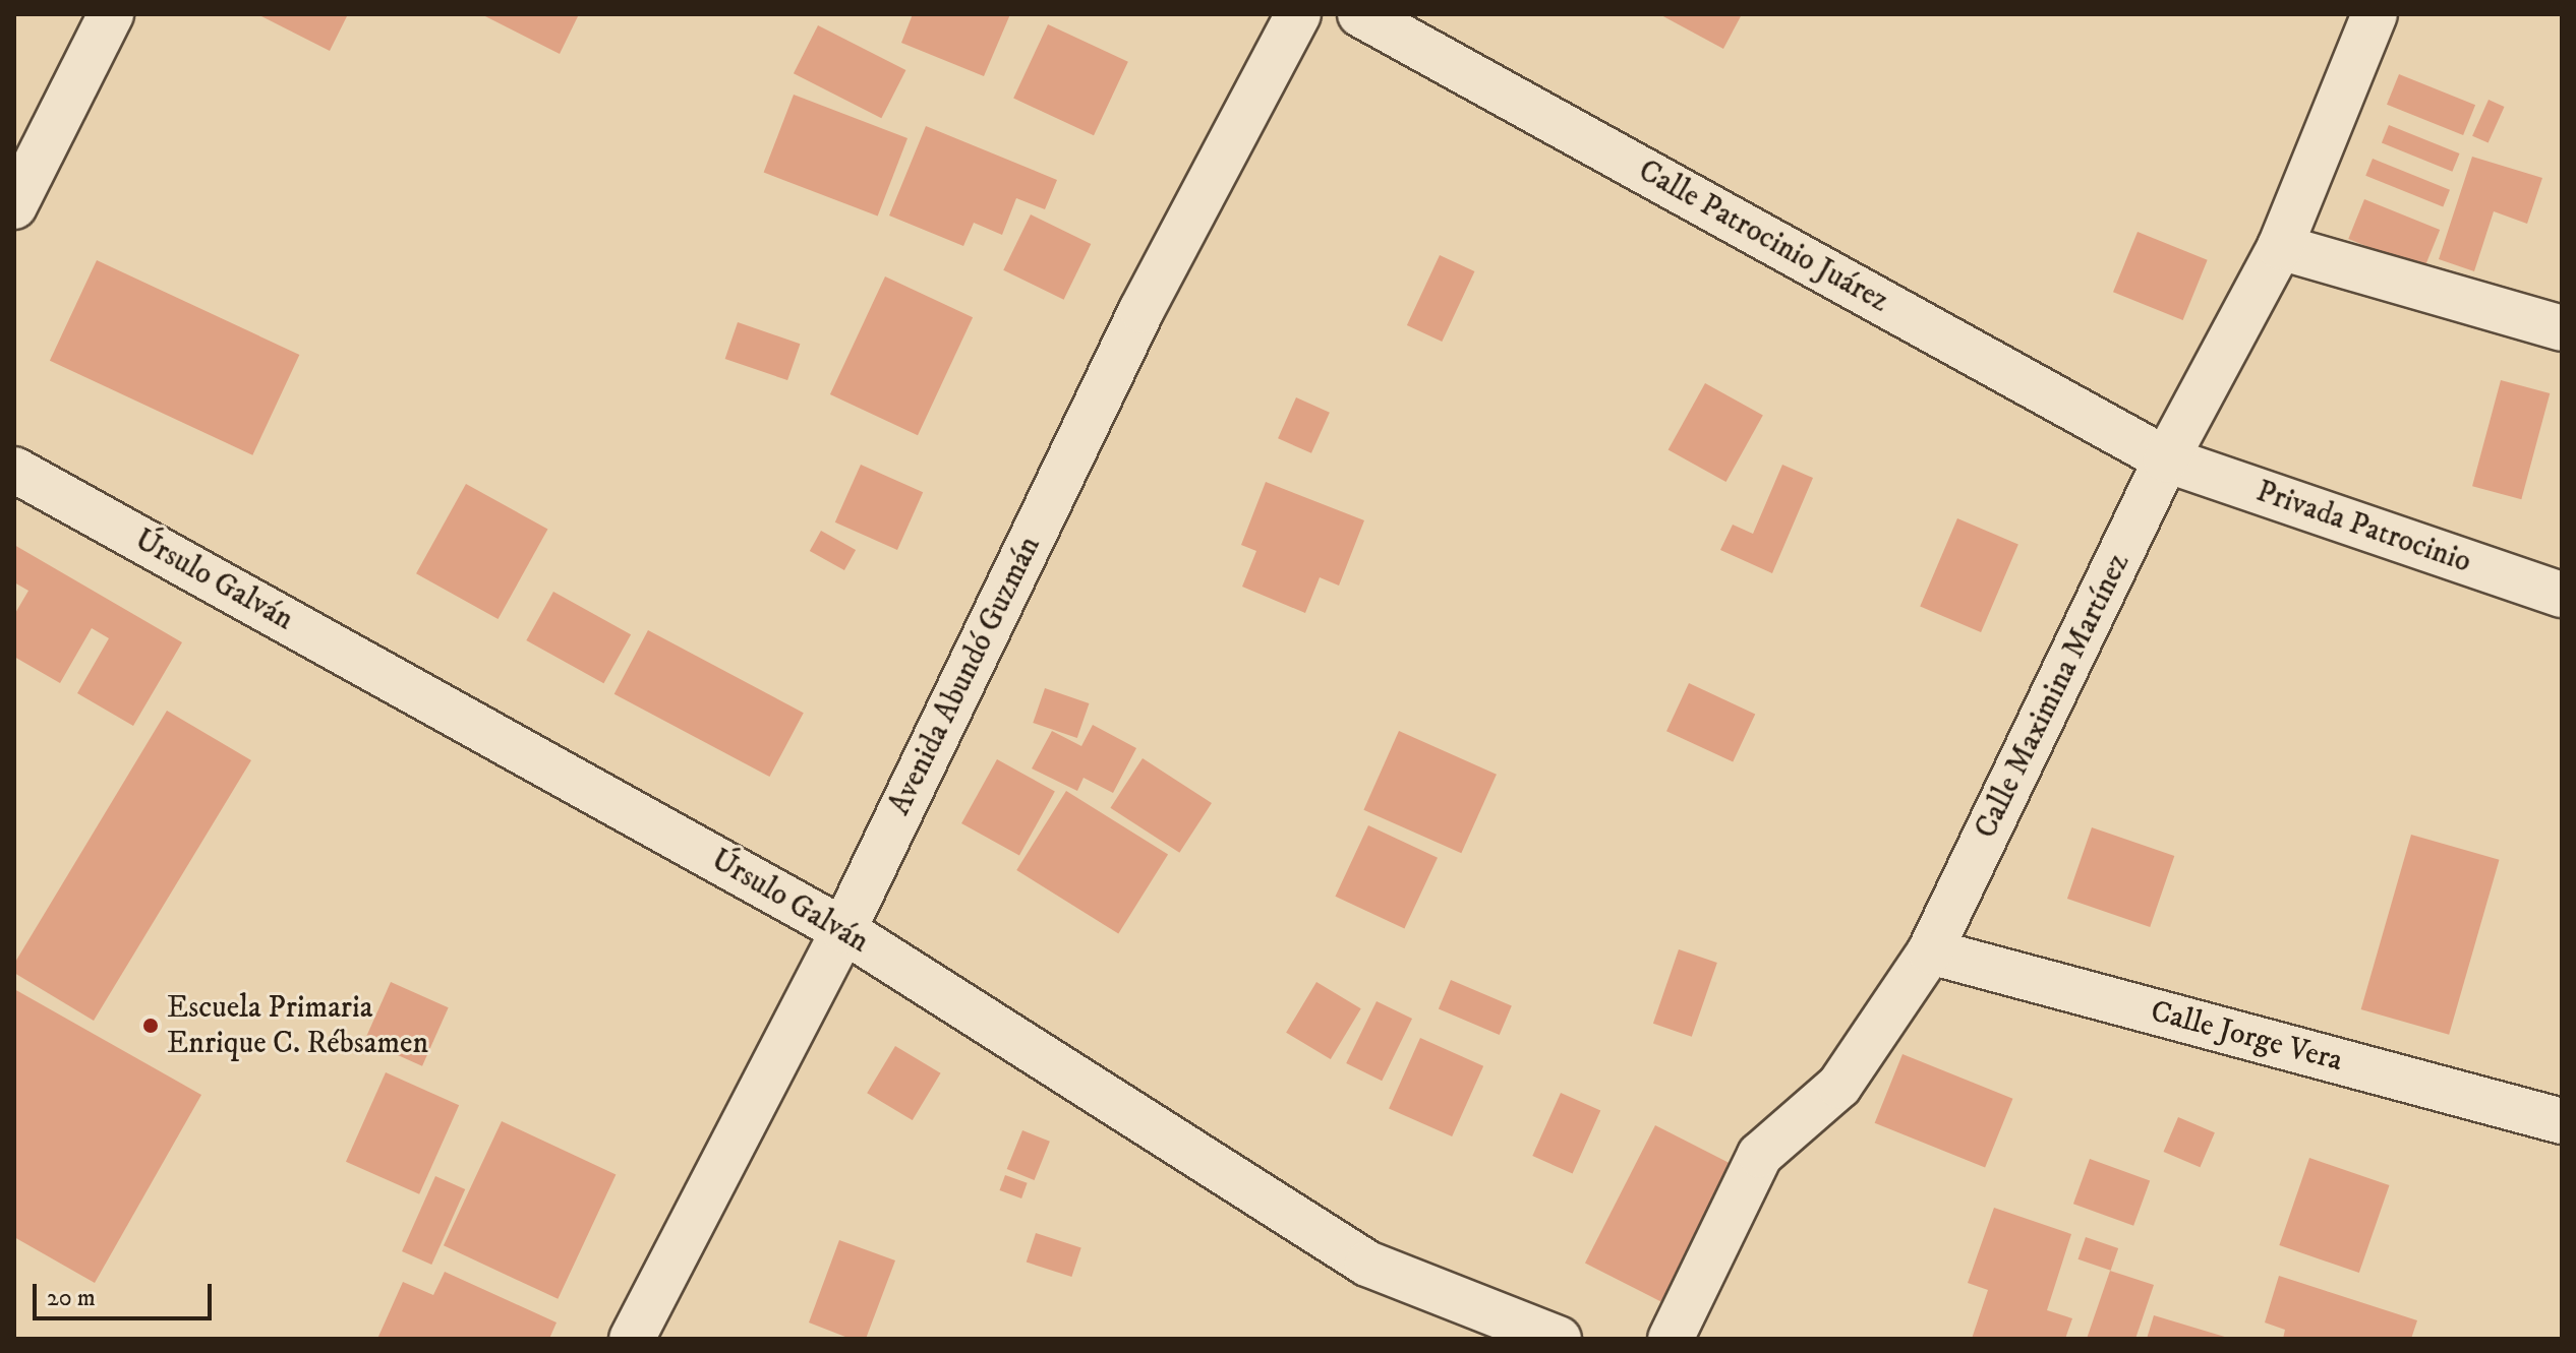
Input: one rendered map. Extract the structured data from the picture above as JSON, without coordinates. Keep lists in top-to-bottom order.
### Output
{
  "streets": {
    "street": [
      "Calle Patrocinio Juárez",
      "Privada Patrocinio",
      "Úrsulo Galván",
      "Avenida Abundó Guzmán",
      "Calle Maximina Martínez",
      "Calle Jorge Vera"
    ]
  },
  "crossings": [
    ["Calle Patrocinio Juárez", "Privada Patrocinio"],
    ["Calle Patrocinio Juárez", "Calle Maximina Martínez"],
    ["Privada Patrocinio", "Calle Maximina Martínez"],
    ["Úrsulo Galván", "Avenida Abundó Guzmán"],
    ["Calle Maximina Martínez", "Calle Jorge Vera"]
  ],
  "places": ["Escuela Primaria Enrique C. Rébsamen"],
  "scale_bar": "20 m"
}
